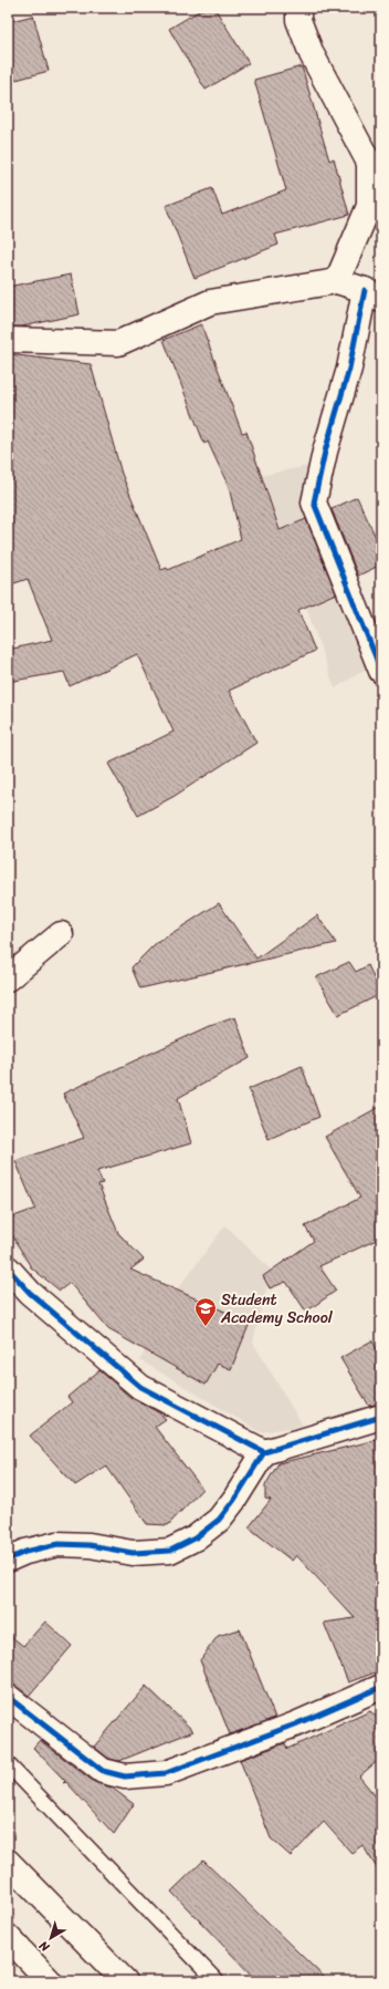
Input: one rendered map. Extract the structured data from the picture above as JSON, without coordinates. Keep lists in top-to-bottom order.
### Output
{
  "places": {
    "school or university": ["Student Academy School"]
  },
  "north": "bottom left"
}
